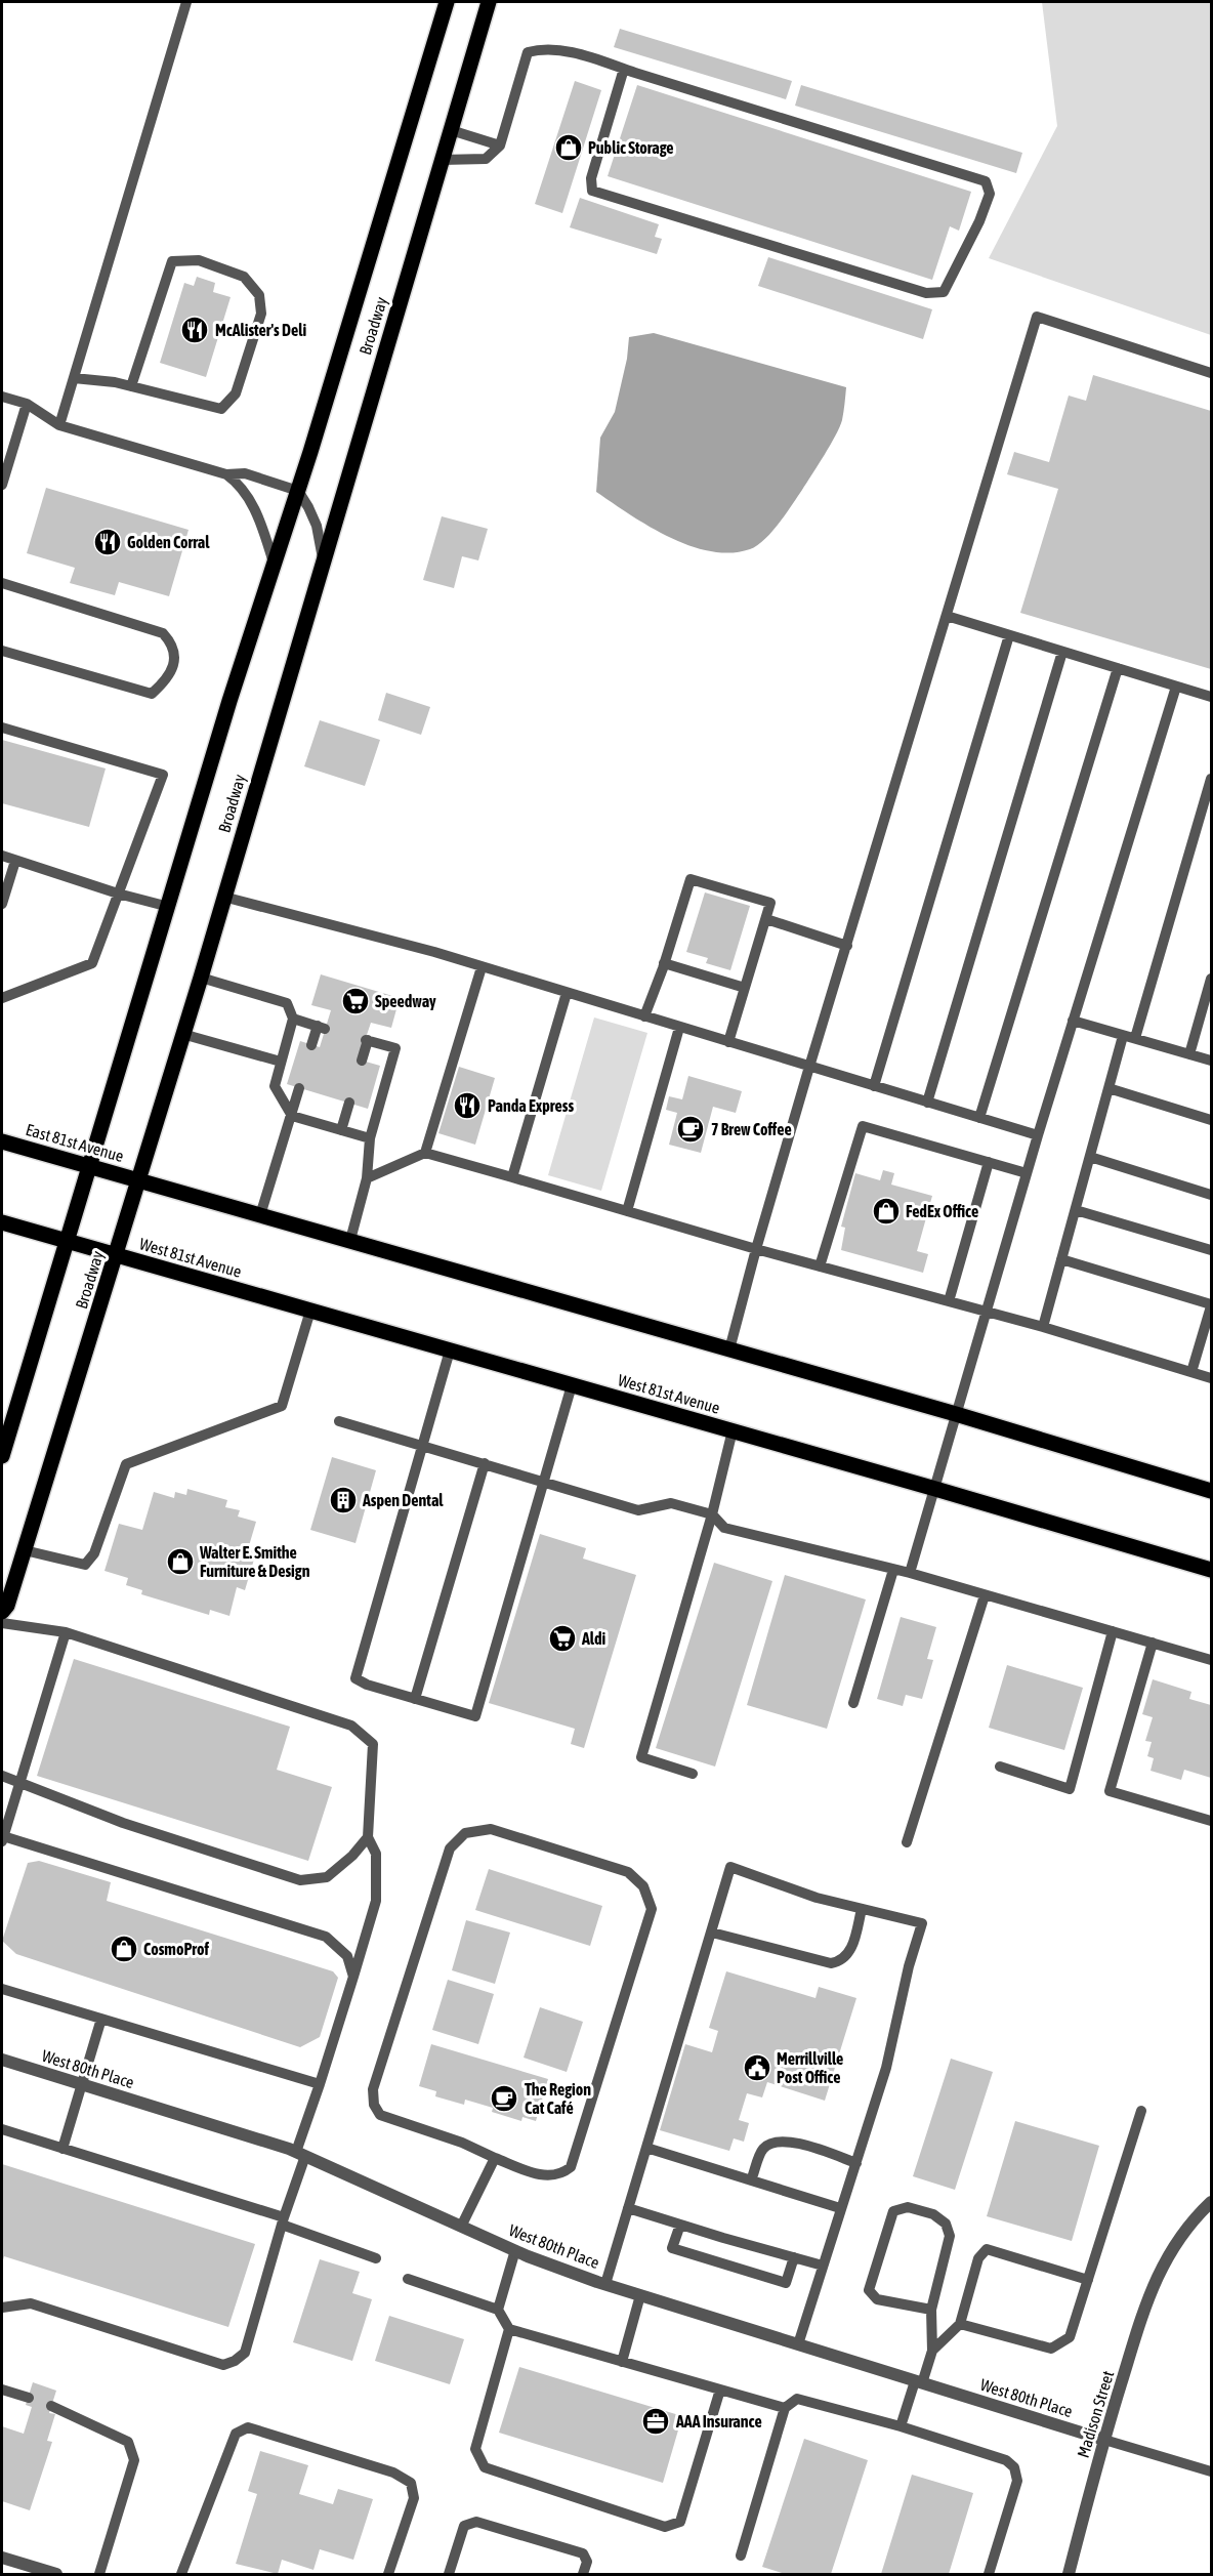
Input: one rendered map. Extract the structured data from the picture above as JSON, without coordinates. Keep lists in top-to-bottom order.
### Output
{
  "streets": {
    "main road": ["Broadway", "East 81st Avenue", "West 81st Avenue"],
    "street": ["West 80th Place", "Madison Street"]
  },
  "crossings": [
    ["Broadway", "East 81st Avenue"],
    ["Broadway", "West 81st Avenue"],
    ["West 80th Place", "Madison Street"]
  ],
  "places": {
    "shop": [
      "Public Storage",
      "FedEx Office",
      "Walter E. Smithe Furniture & Design",
      "CosmoProf"
    ],
    "restaurant": ["McAlister's Deli", "Golden Corral", "Panda Express"],
    "supermarket": ["Speedway", "Aldi"],
    "cafe": ["7 Brew Coffee", "The Region Cat Café"],
    "building": ["Aspen Dental"],
    "public building": ["Merrillville Post Office"],
    "office": ["AAA Insurance"]
  }
}
